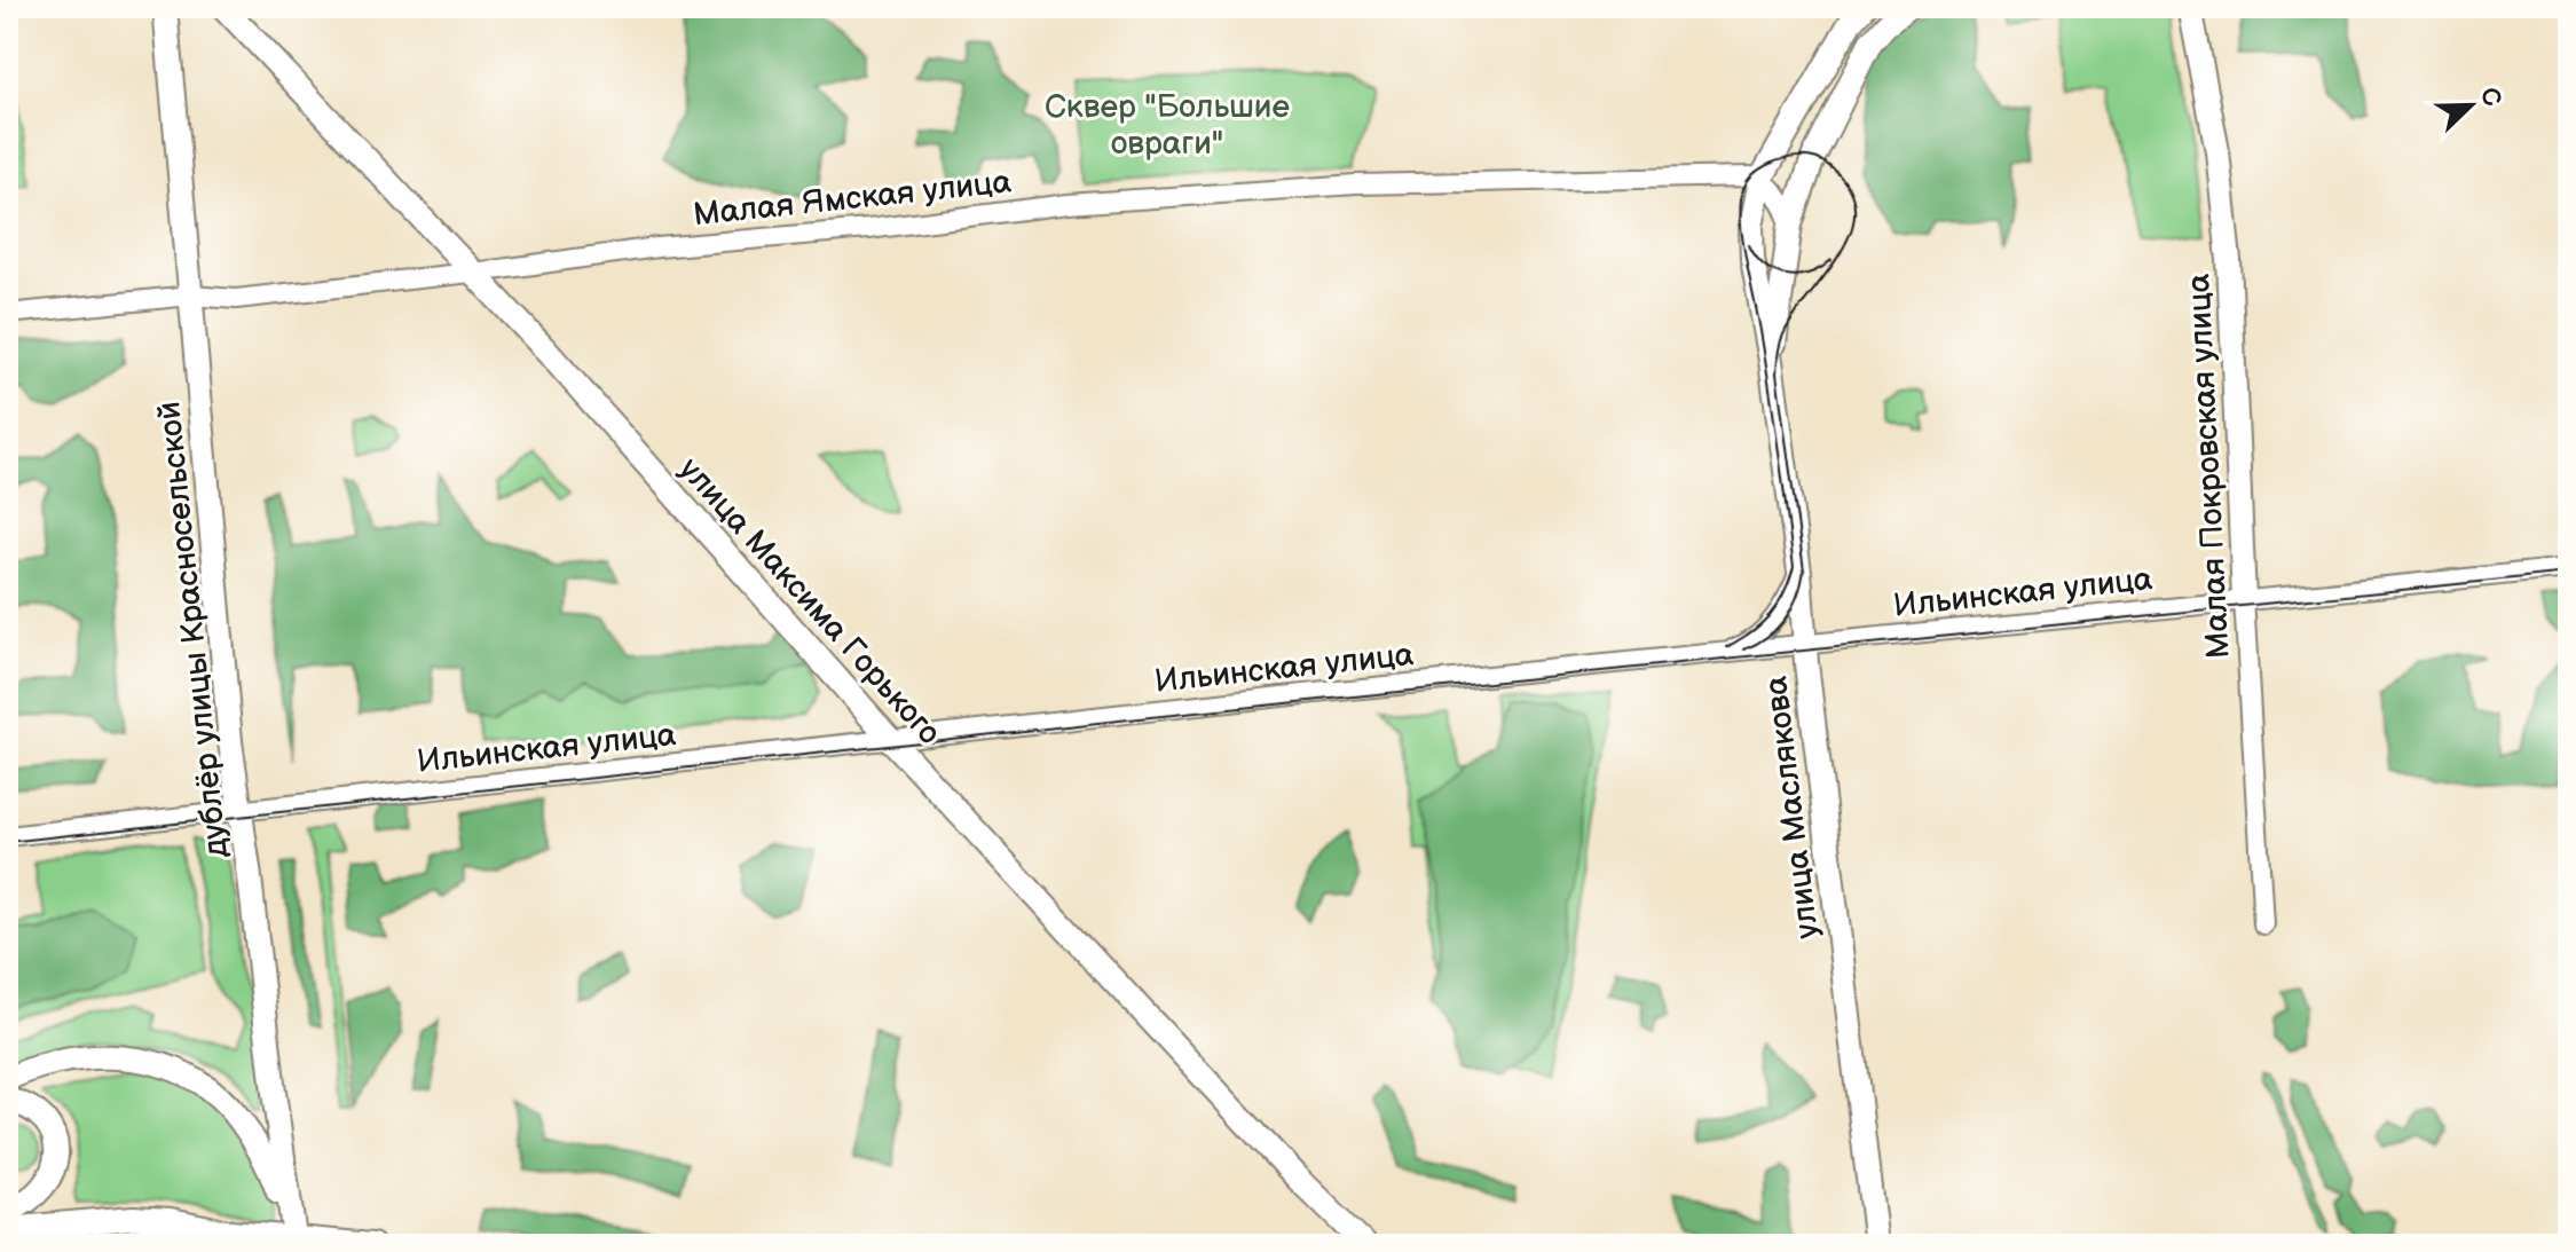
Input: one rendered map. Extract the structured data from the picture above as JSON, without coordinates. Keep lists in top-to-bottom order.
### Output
{
  "streets": {
    "main road": [
      "Малая Покровская улица",
      "улица Максима Горького",
      "дублёр улицы Красносельской",
      "улица Маслякова"
    ],
    "street": ["Малая Ямская улица", "Ильинская улица"]
  },
  "crossings": [
    ["Малая Ямская улица", "улица Максима Горького"],
    ["Малая Ямская улица", "дублёр улицы Красносельской"],
    ["Малая Ямская улица", "улица Маслякова"],
    ["Малая Покровская улица", "Ильинская улица"],
    ["Ильинская улица", "улица Максима Горького"],
    ["Ильинская улица", "дублёр улицы Красносельской"],
    ["Ильинская улица", "улица Маслякова"]
  ],
  "parks": ["Сквер \"Большие овраги\""],
  "north": "top right"
}
